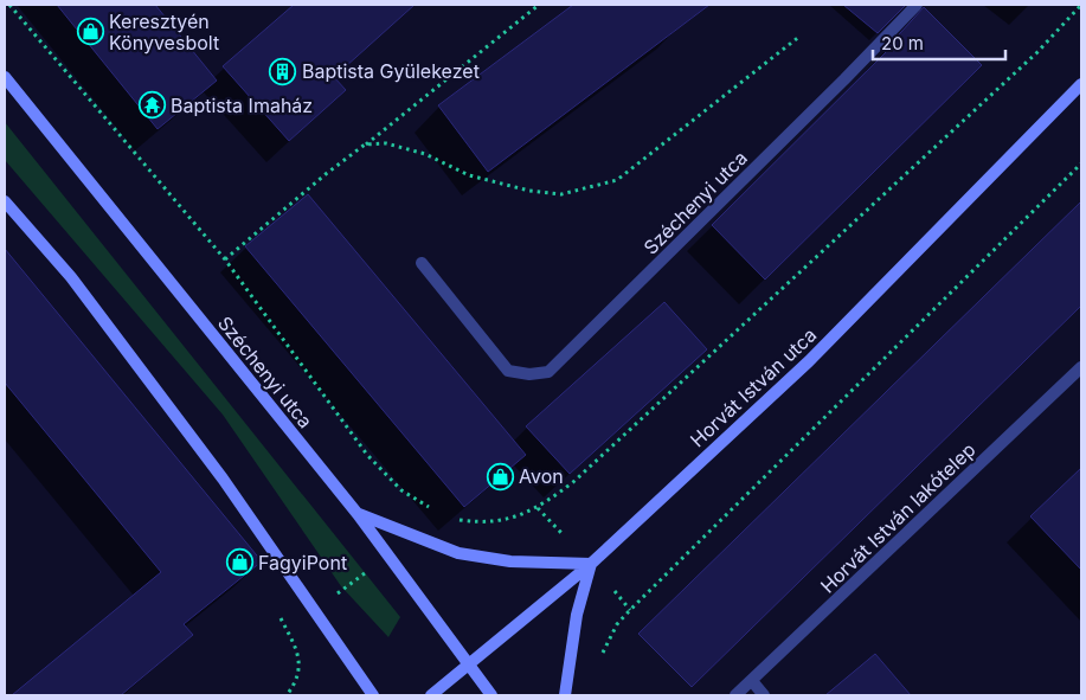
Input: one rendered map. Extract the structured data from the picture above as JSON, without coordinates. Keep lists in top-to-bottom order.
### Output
{
  "streets": {
    "main road": ["Széchenyi utca", "Horvát István utca"],
    "street": ["Horvát István lakótelep"]
  },
  "crossings": [
    ["Széchenyi utca", "Horvát István utca"]
  ],
  "places": {
    "shop": ["Keresztyén Könyvesbolt", "Avon", "FagyiPont"],
    "building": ["Baptista Gyülekezet"],
    "temple": ["Baptista Imaház"]
  },
  "scale_bar": "20 m"
}
